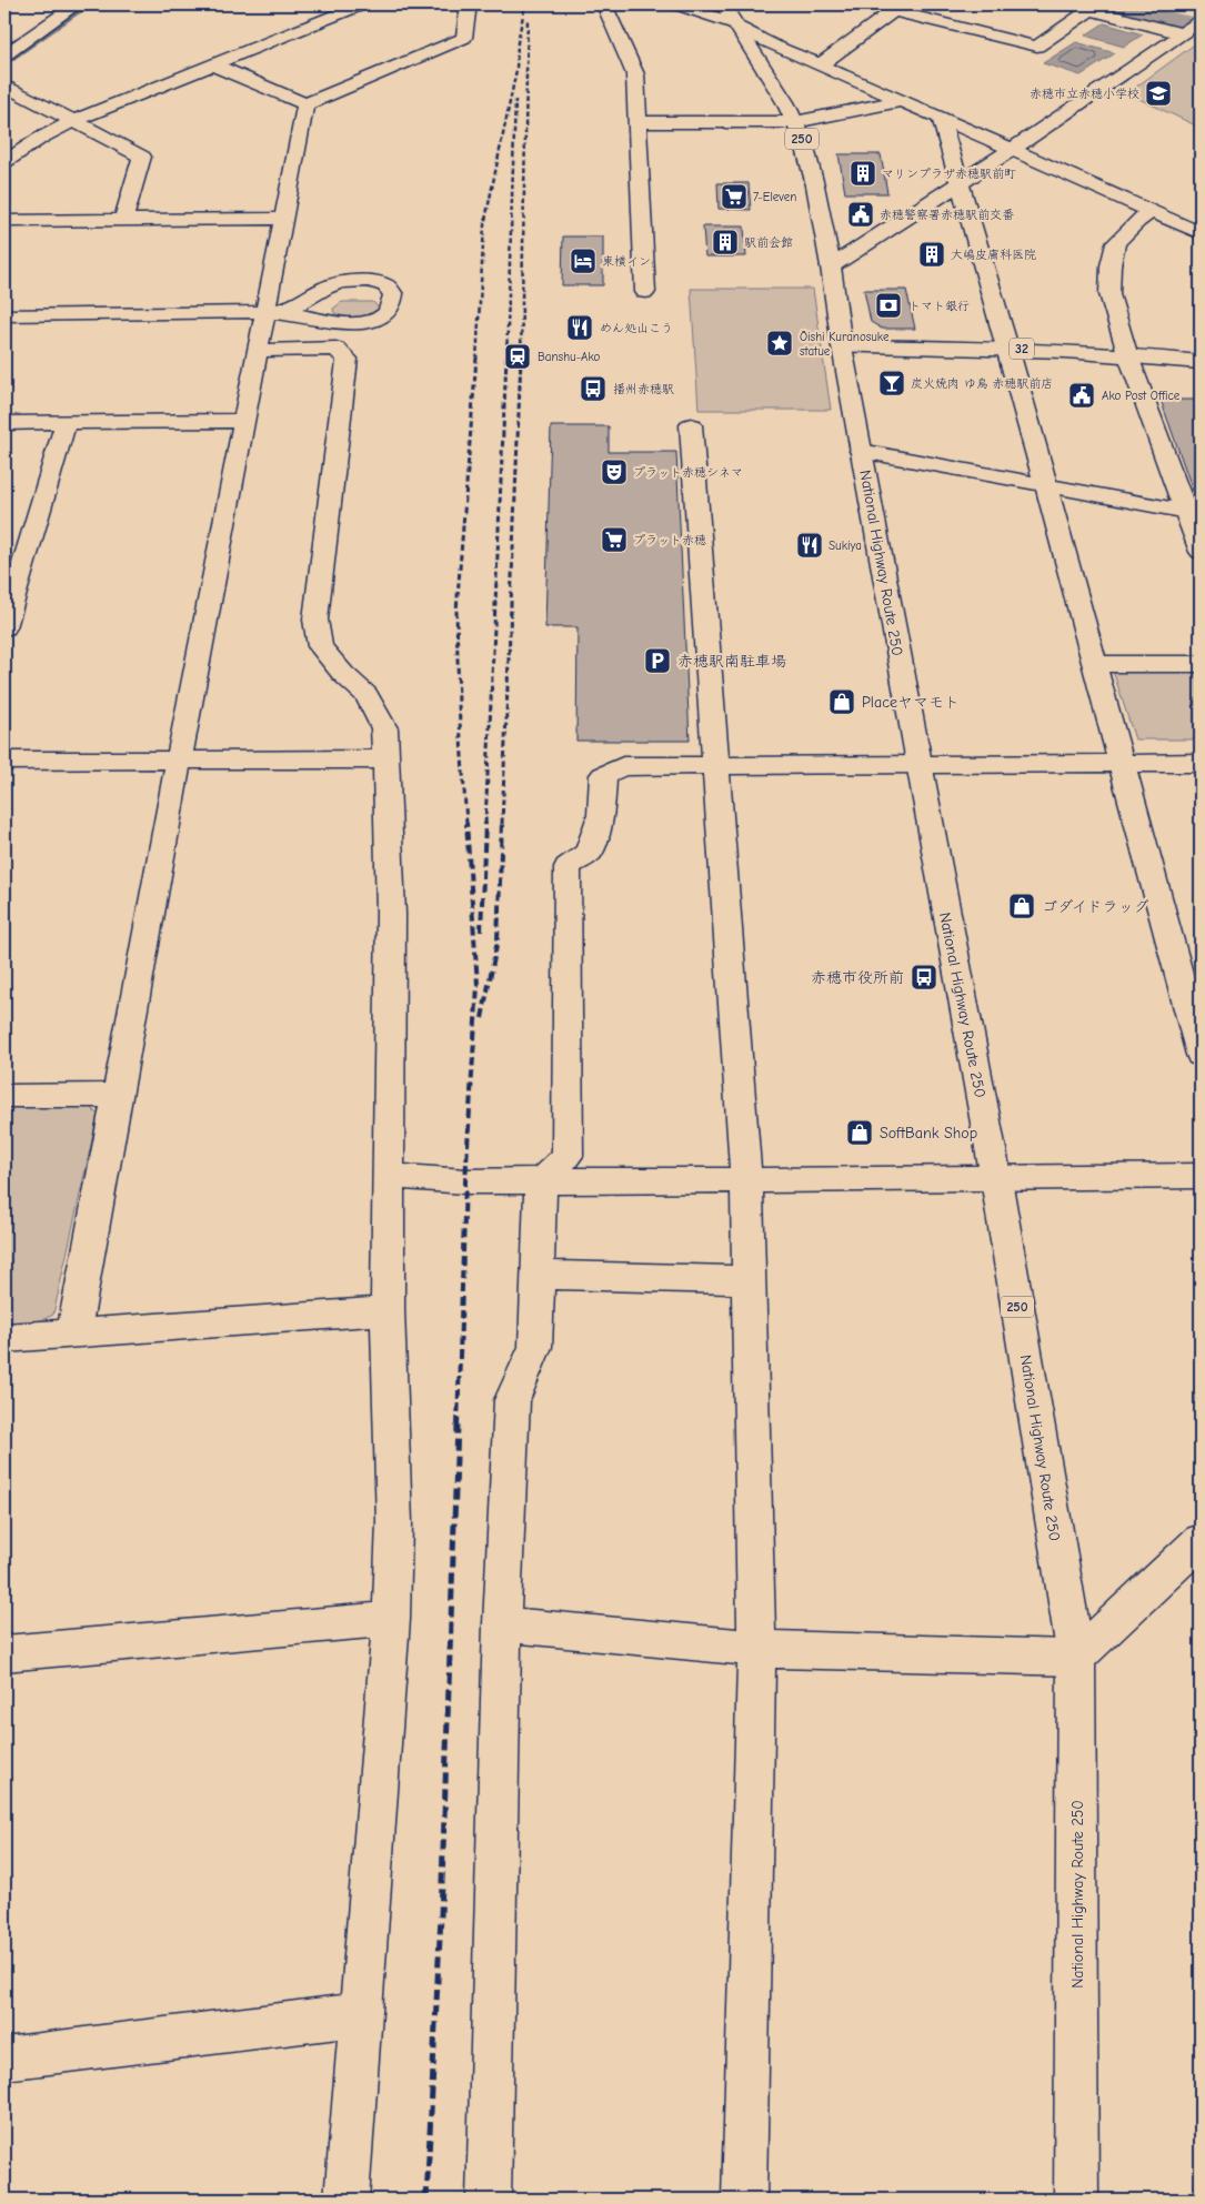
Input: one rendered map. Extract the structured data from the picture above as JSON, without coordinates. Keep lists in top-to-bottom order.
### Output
{
  "streets": {
    "main road": ["250", "32", "National Highway Route 250"]
  },
  "crossings": [
    ["32", "National Highway Route 250"]
  ],
  "places": {
    "school or university": ["赤穂市立赤穂小学校"],
    "building": ["マリンプラザ赤穂駅前町", "駅前会館", "大嶋皮膚科医院"],
    "supermarket": ["7-Eleven", "プラット赤穂"],
    "public building": ["赤穂警察署赤穂駅前交番", "Ako Post Office"],
    "hotel": ["東横イン"],
    "bank": ["トマト銀行"],
    "restaurant": ["めん処山こう", "Sukiya"],
    "place": ["Ōishi Kuranosuke statue"],
    "station": ["Banshu-Ako"],
    "bar": ["炭火焼肉 ゆ鳥 赤穂駅前店"],
    "bus stop": ["播州赤穂駅", "赤穂市役所前"],
    "theatre": ["プラット赤穂シネマ"],
    "parking": ["赤穂駅南駐車場"],
    "shop": ["Placeヤマモト", "ゴダイドラッグ", "SoftBank Shop"]
  }
}
